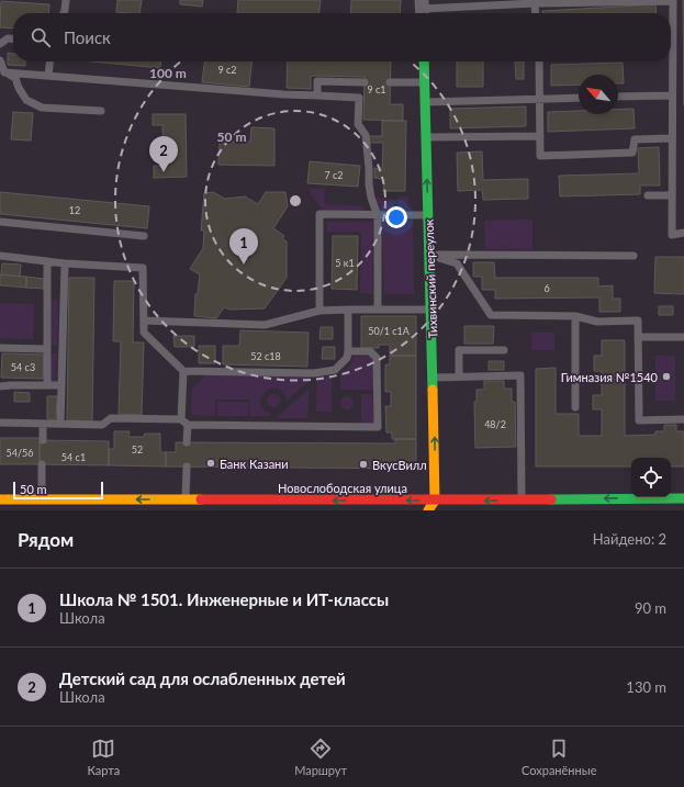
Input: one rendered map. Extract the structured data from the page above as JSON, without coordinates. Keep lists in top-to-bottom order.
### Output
{
  "streets": {
    "main road": ["Тихвинский переулок", "Новослободская улица"]
  },
  "crossings": [
    ["Тихвинский переулок", "Новослободская улица"]
  ],
  "one_way": ["Тихвинский переулок", "Новослободская улица"],
  "places": ["Гимназия №1540", "Банк Казани", "ВкусВилл"],
  "house_numbers": [
    "9 с2",
    "9 с1",
    "7 с2",
    "12",
    "5 к1",
    "6",
    "50/1 с1А",
    "52 с18",
    "54 с3",
    "48/2",
    "52",
    "54/56",
    "54 с1"
  ],
  "scale_bar": "50 m",
  "north": "top left",
  "page": {
    "search": "Поиск",
    "pins": ["2", "1"],
    "scale": "50 m",
    "heading": ["Рядом", "Найдено: 2"],
    "list": [
      {
        "mark": "1",
        "name": "Школа № 1501. Инженерные и ИТ-классы",
        "note": "Школа",
        "value": "90 m"
      },
      {
        "mark": "2",
        "name": "Детский сад для ослабленных детей",
        "note": "Школа",
        "value": "130 m"
      }
    ],
    "nav": ["Карта", "Маршрут", "Сохранённые"]
  },
  "rings": ["100 m", "50 m"]
}
